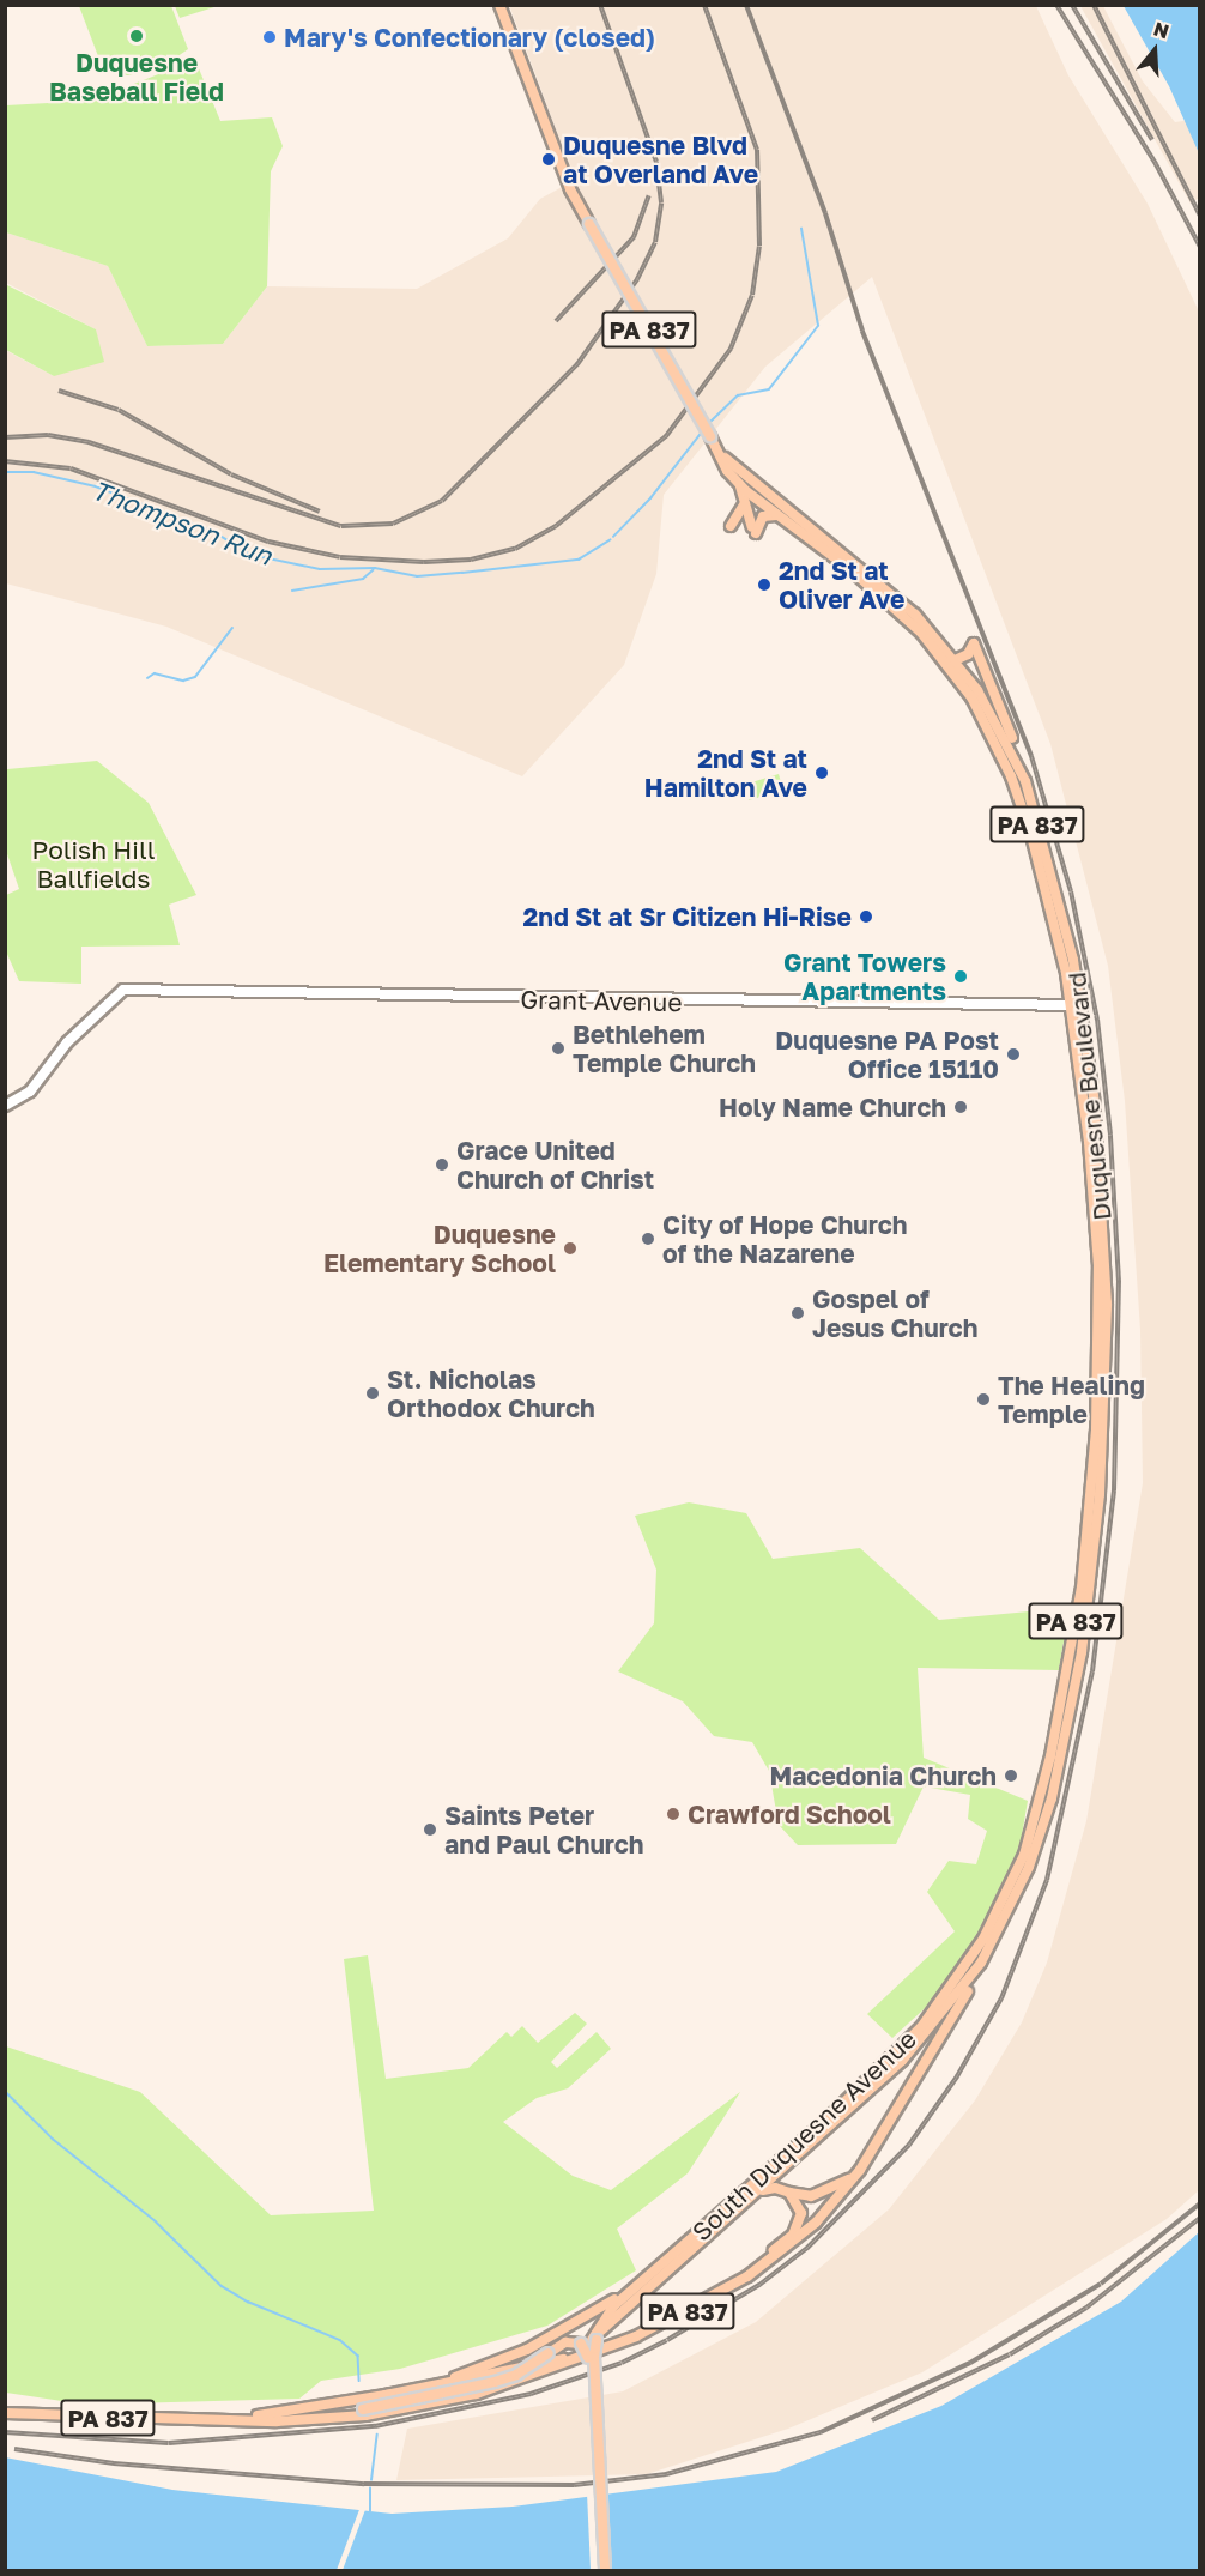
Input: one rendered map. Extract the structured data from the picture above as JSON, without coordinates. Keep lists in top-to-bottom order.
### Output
{
  "streets": {
    "main road": ["PA 837", "Duquesne Boulevard", "South Duquesne Avenue"],
    "street": ["Grant Avenue"]
  },
  "crossings": [
    ["PA 837", "South Duquesne Avenue"],
    ["Grant Avenue", "Duquesne Boulevard"],
    ["Grant Avenue", "South Duquesne Avenue"],
    ["Duquesne Boulevard", "South Duquesne Avenue"]
  ],
  "water": ["Thompson Run"],
  "parks": ["Polish Hill Ballfields"],
  "places": [
    "Duquesne Baseball Field",
    "Mary's Confectionary (closed)",
    "Duquesne Blvd at Overland Ave",
    "2nd St at Oliver Ave",
    "2nd St at Hamilton Ave",
    "2nd St at Sr Citizen Hi-Rise",
    "Grant Towers Apartments",
    "Bethlehem Temple Church",
    "Duquesne PA Post Office 15110",
    "Holy Name Church",
    "Grace United Church of Christ",
    "City of Hope Church of the Nazarene",
    "Duquesne Elementary School",
    "Gospel of Jesus Church",
    "St. Nicholas Orthodox Church",
    "The Healing Temple",
    "Macedonia Church",
    "Crawford School",
    "Saints Peter and Paul Church"
  ],
  "north": "top"
}
